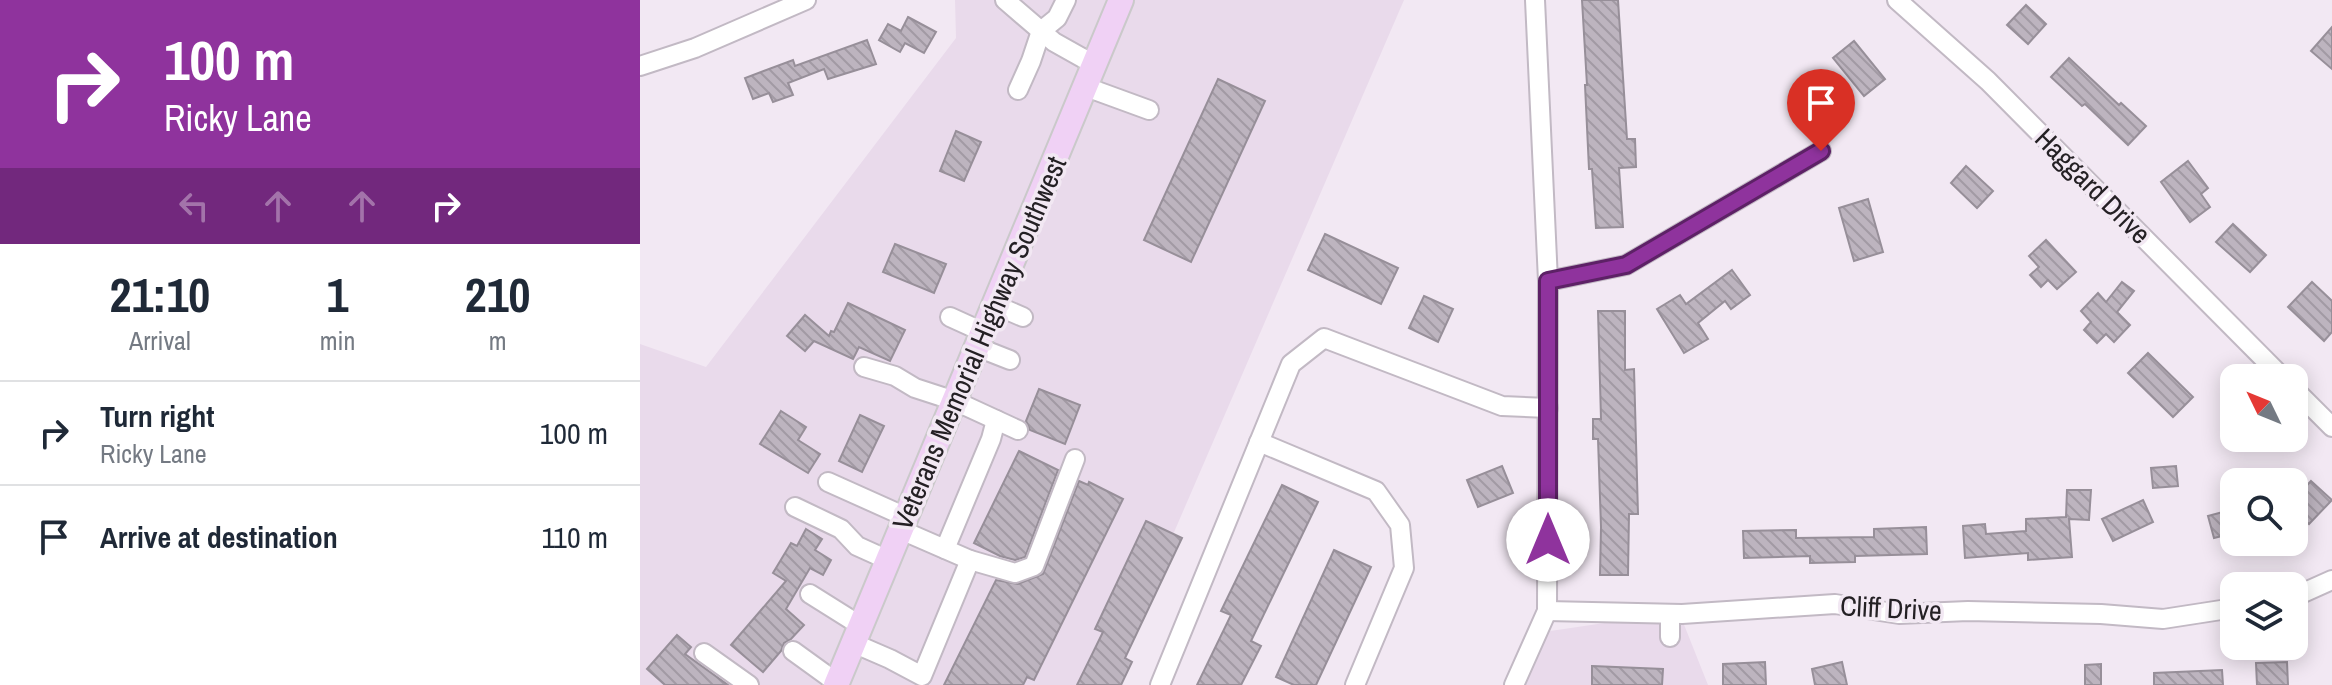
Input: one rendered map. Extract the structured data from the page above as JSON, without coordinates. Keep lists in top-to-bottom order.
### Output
{
  "streets": {
    "main road": ["Veterans Memorial Highway Southwest"],
    "street": ["Haggard Drive", "Cliff Drive"]
  },
  "north": "top left",
  "page": {
    "turn": ["100 m", "Ricky Lane"],
    "eta": [
      "21:10",
      "Arrival",
      "1",
      "min",
      "210",
      "m"
    ],
    "list": [
      {
        "name": "Turn right",
        "note": "Ricky Lane",
        "value": "100 m"
      },
      {
        "name": "Arrive at destination",
        "value": "110 m"
      }
    ]
  }
}
